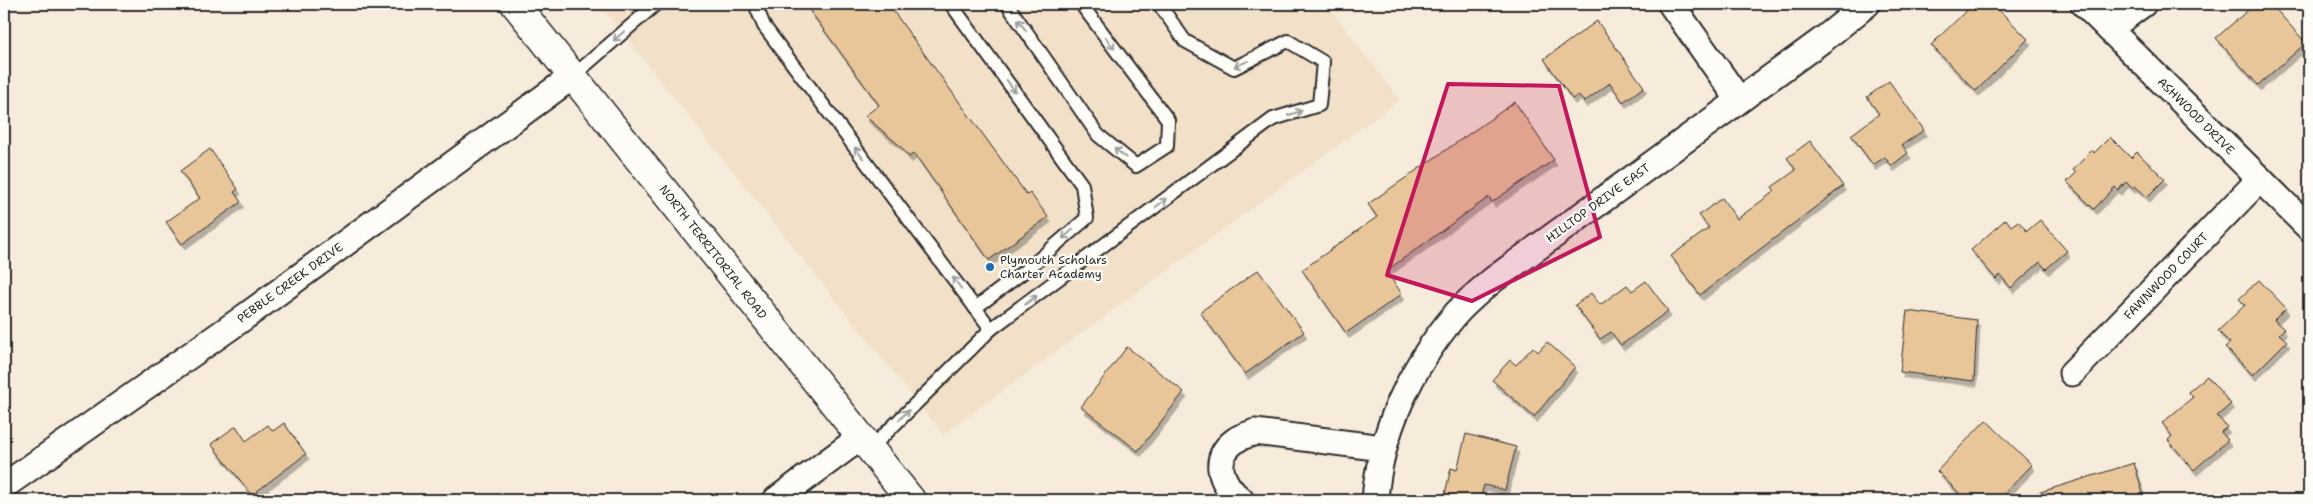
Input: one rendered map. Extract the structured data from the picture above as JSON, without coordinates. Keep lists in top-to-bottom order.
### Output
{
  "streets": {
    "main road": ["NORTH TERRITORIAL ROAD"],
    "street": [
      "ASHWOOD DRIVE",
      "HILLTOP DRIVE EAST",
      "FAWNWOOD COURT",
      "PEBBLE CREEK DRIVE"
    ]
  },
  "crossings": [
    ["ASHWOOD DRIVE", "FAWNWOOD COURT"],
    ["NORTH TERRITORIAL ROAD", "PEBBLE CREEK DRIVE"]
  ],
  "places": ["Plymouth Scholars Charter Academy"]
}
